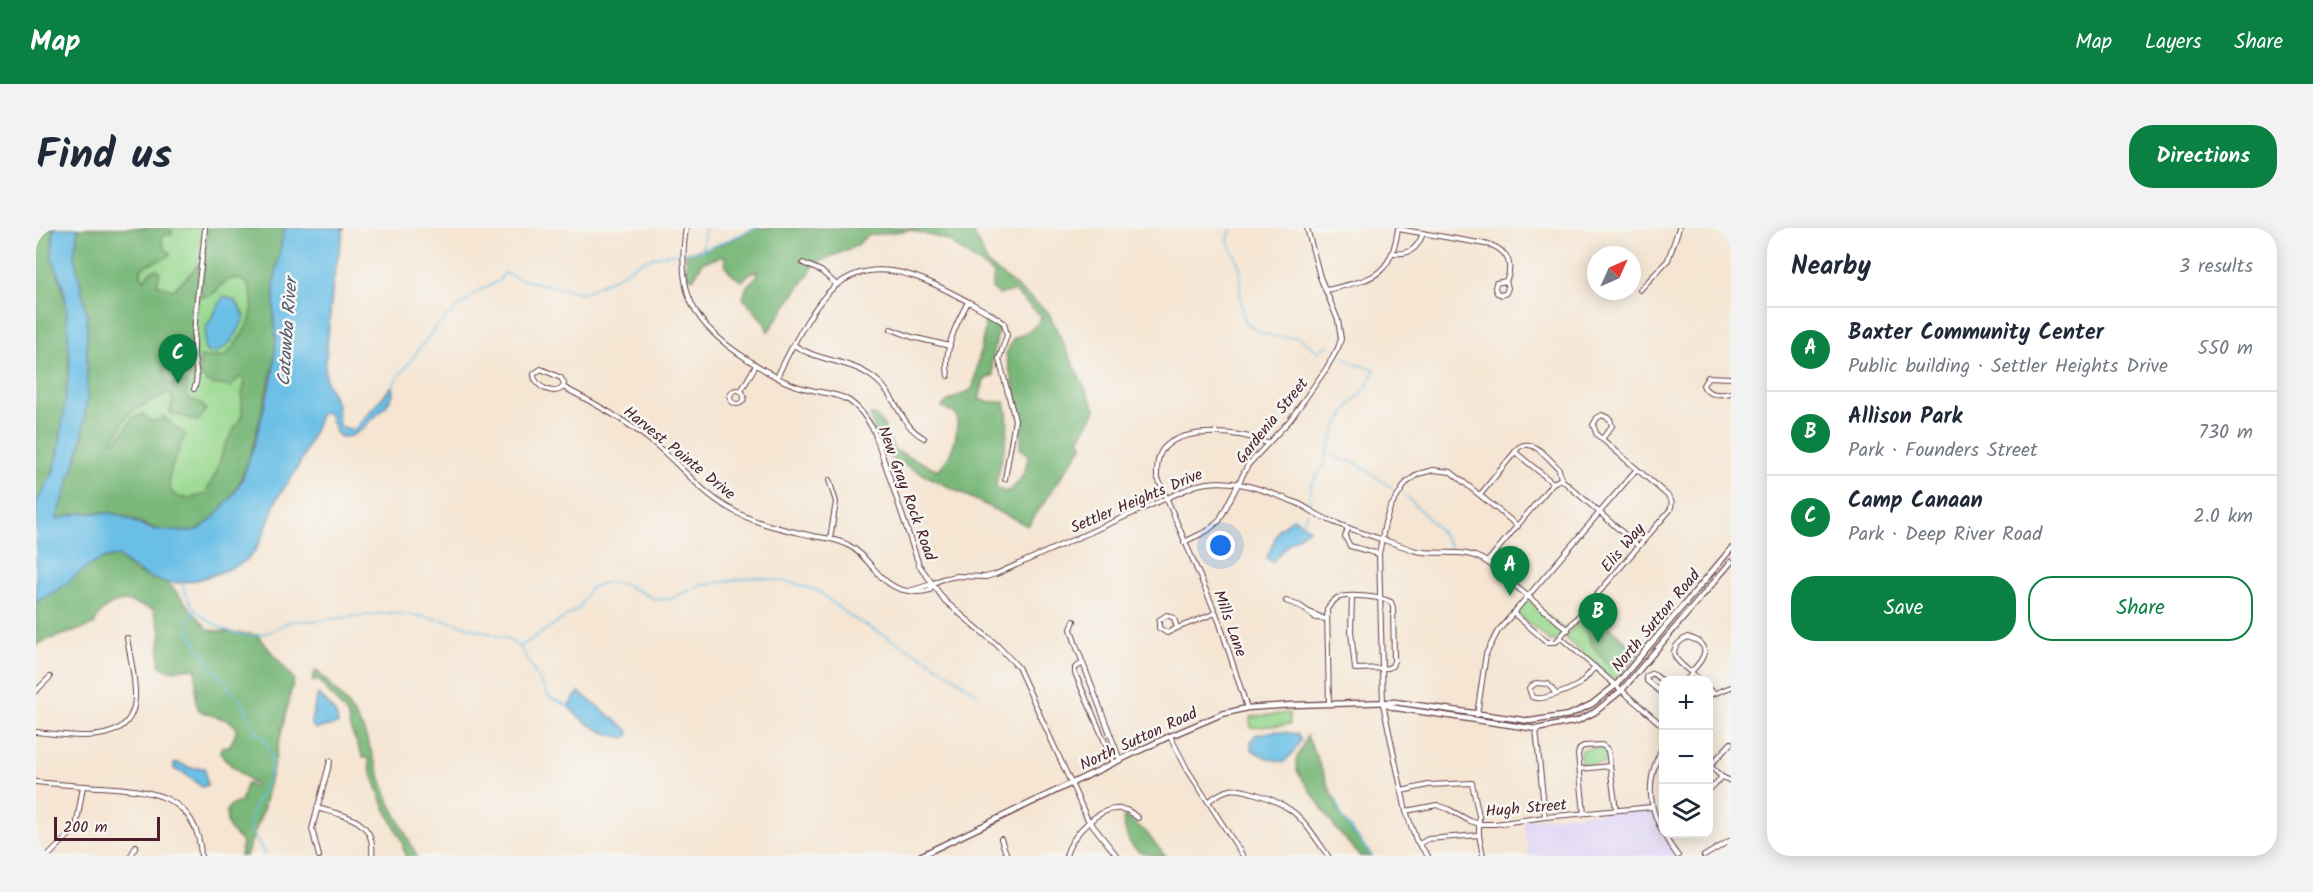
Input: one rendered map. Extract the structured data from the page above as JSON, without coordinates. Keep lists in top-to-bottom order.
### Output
{
  "streets": {
    "main road": ["North Sutton Road"],
    "street": [
      "Gardenia Street",
      "Harvest Pointe Drive",
      "New Gray Rock Road",
      "Settler Heights Drive",
      "Elis Way",
      "Mills Lane",
      "Hugh Street"
    ]
  },
  "crossings": [
    ["Gardenia Street", "Settler Heights Drive"],
    ["Gardenia Street", "Mills Lane"],
    ["Harvest Pointe Drive", "Settler Heights Drive"],
    ["New Gray Rock Road", "Settler Heights Drive"],
    ["New Gray Rock Road", "North Sutton Road"],
    ["Settler Heights Drive", "Mills Lane"],
    ["North Sutton Road", "Mills Lane"]
  ],
  "water": ["Catawba River"],
  "scale_bar": "200 m",
  "north": "top right",
  "page": {
    "header": "Map",
    "nav": ["Map", "Layers", "Share"],
    "title": "Find us",
    "buttons": [
      "Directions",
      ["Save", "Share"]
    ],
    "heading": ["Nearby", "3 results"],
    "list": [
      {
        "mark": "A",
        "name": "Baxter Community Center",
        "note": "Public building · Settler Heights Drive",
        "value": "550 m"
      },
      {
        "mark": "B",
        "name": "Allison Park",
        "note": "Park · Founders Street",
        "value": "730 m"
      },
      {
        "mark": "C",
        "name": "Camp Canaan",
        "note": "Park · Deep River Road",
        "value": "2.0 km"
      }
    ],
    "pins": ["C", "A", "B"],
    "map_buttons": ["+", "−"],
    "scale": "200 m"
  }
}
